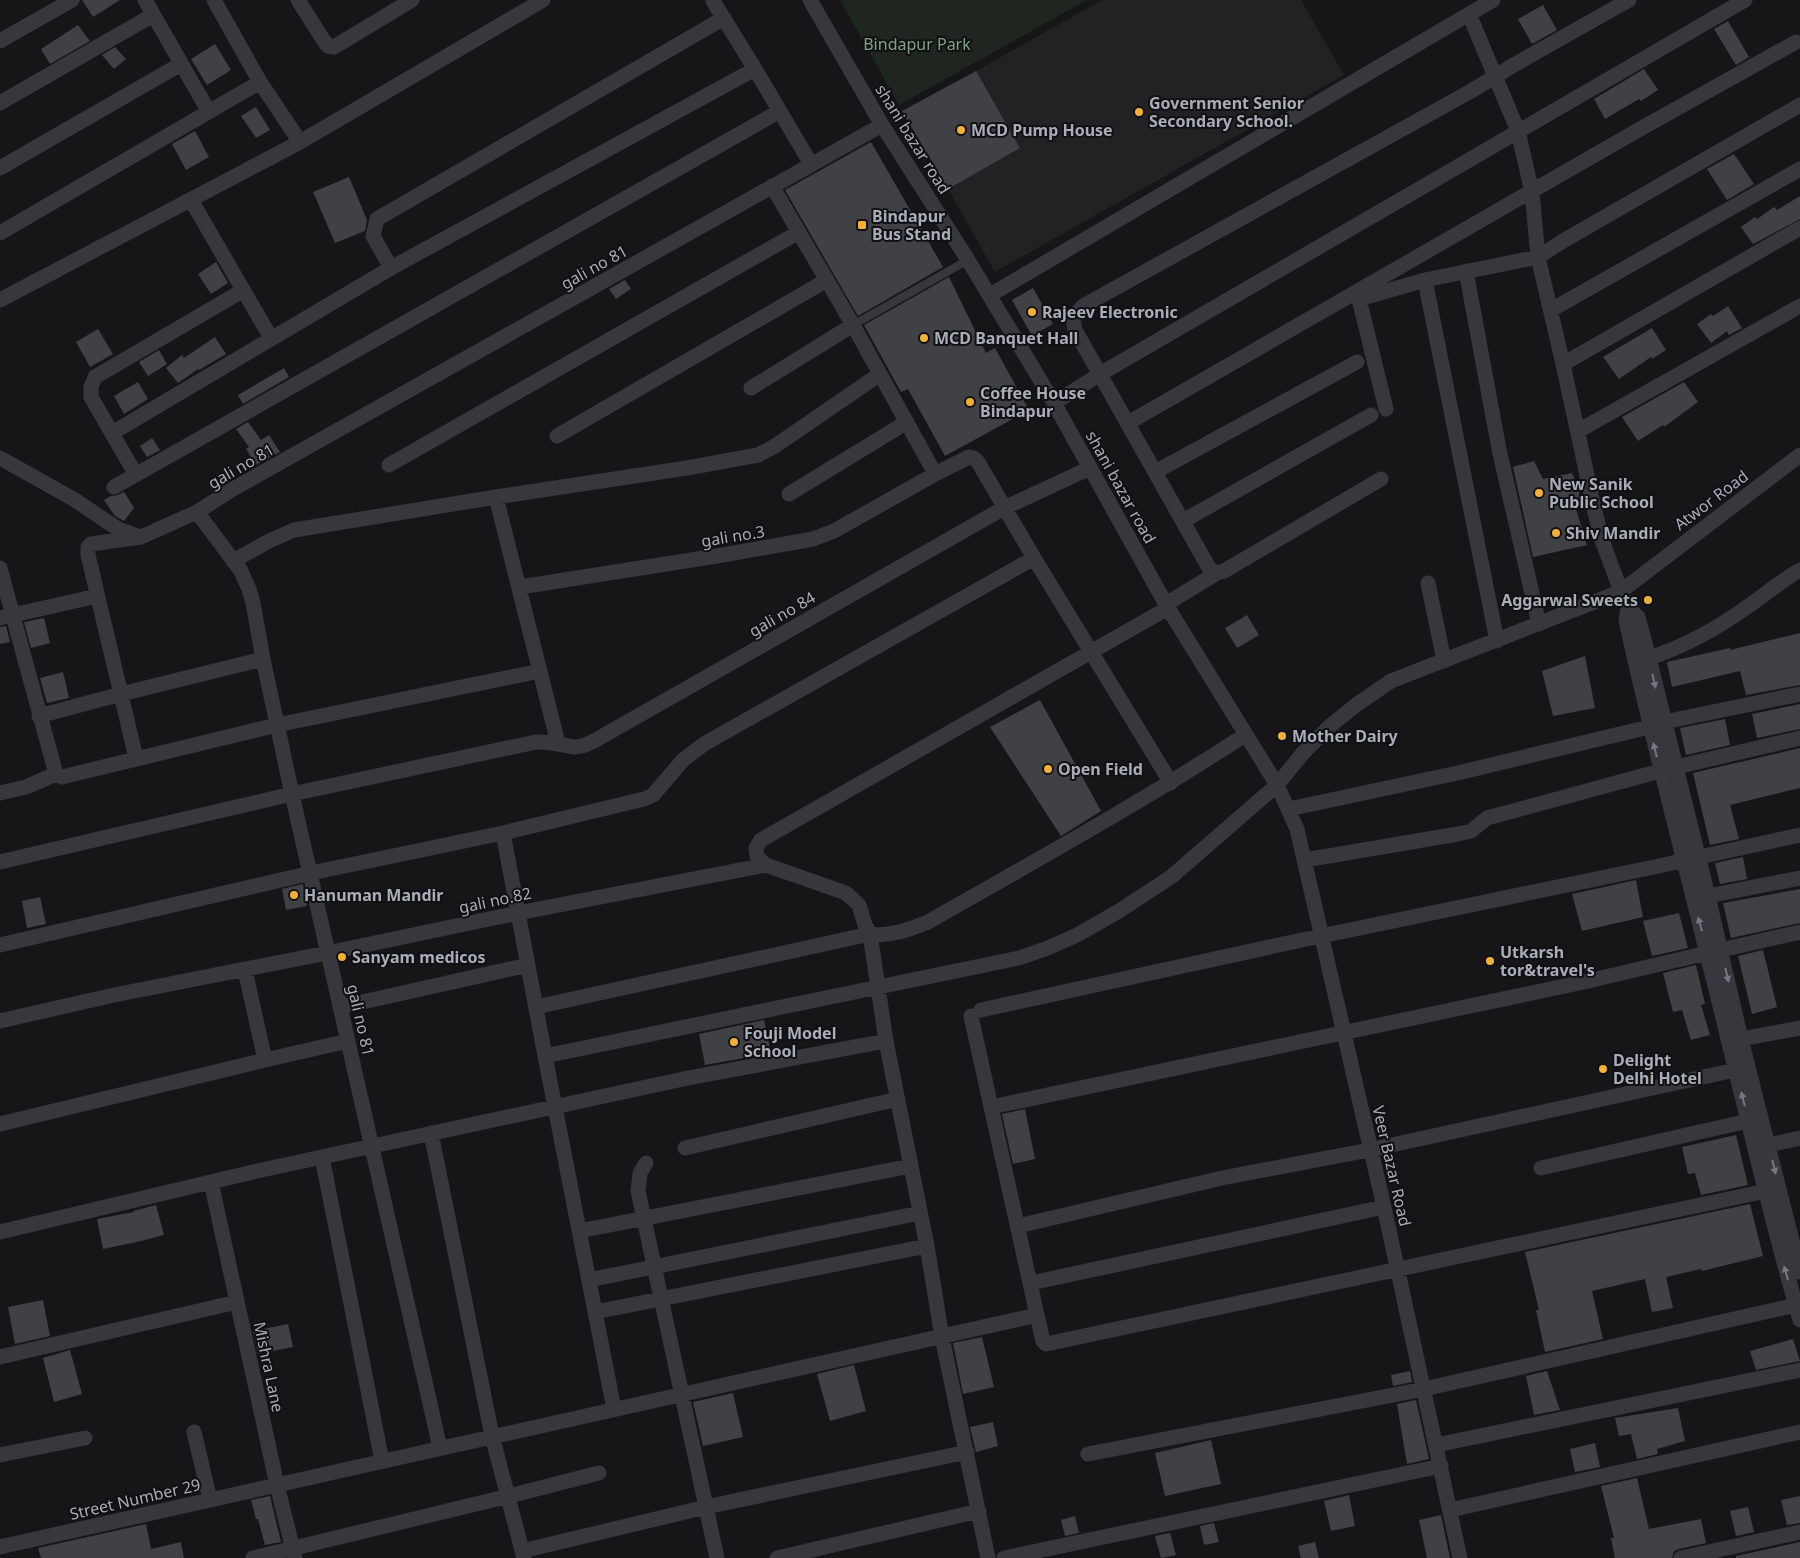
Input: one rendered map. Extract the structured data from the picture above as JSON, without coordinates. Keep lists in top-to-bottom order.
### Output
{
  "streets": {
    "street": [
      "shani bazar road",
      "gali no 81",
      "Atwor Road",
      "gali no.3",
      "gali no 84",
      "gali no.82",
      "Veer Bazar Road",
      "Mishra Lane",
      "Street Number 29"
    ]
  },
  "crossings": [
    ["shani bazar road", "gali no 81"],
    ["shani bazar road", "Atwor Road"],
    ["shani bazar road", "gali no 84"],
    ["shani bazar road", "Veer Bazar Road"],
    ["gali no 81", "gali no.82"],
    ["gali no 81", "Street Number 29"],
    ["Atwor Road", "Veer Bazar Road"],
    ["gali no.3", "gali no 84"],
    ["Mishra Lane", "Street Number 29"]
  ],
  "parks": ["Bindapur Park"],
  "places": {
    "other": [
      "Government Senior Secondary School.",
      "MCD Pump House",
      "Rajeev Electronic",
      "MCD Banquet Hall",
      "Coffee House Bindapur",
      "New Sanik Public School",
      "Shiv Mandir",
      "Aggarwal Sweets",
      "Mother Dairy",
      "Open Field",
      "Hanuman Mandir",
      "Sanyam medicos",
      "Utkarsh tor&travel's",
      "Fouji Model School",
      "Delight Delhi Hotel"
    ],
    "transit": ["Bindapur Bus Stand"]
  }
}
